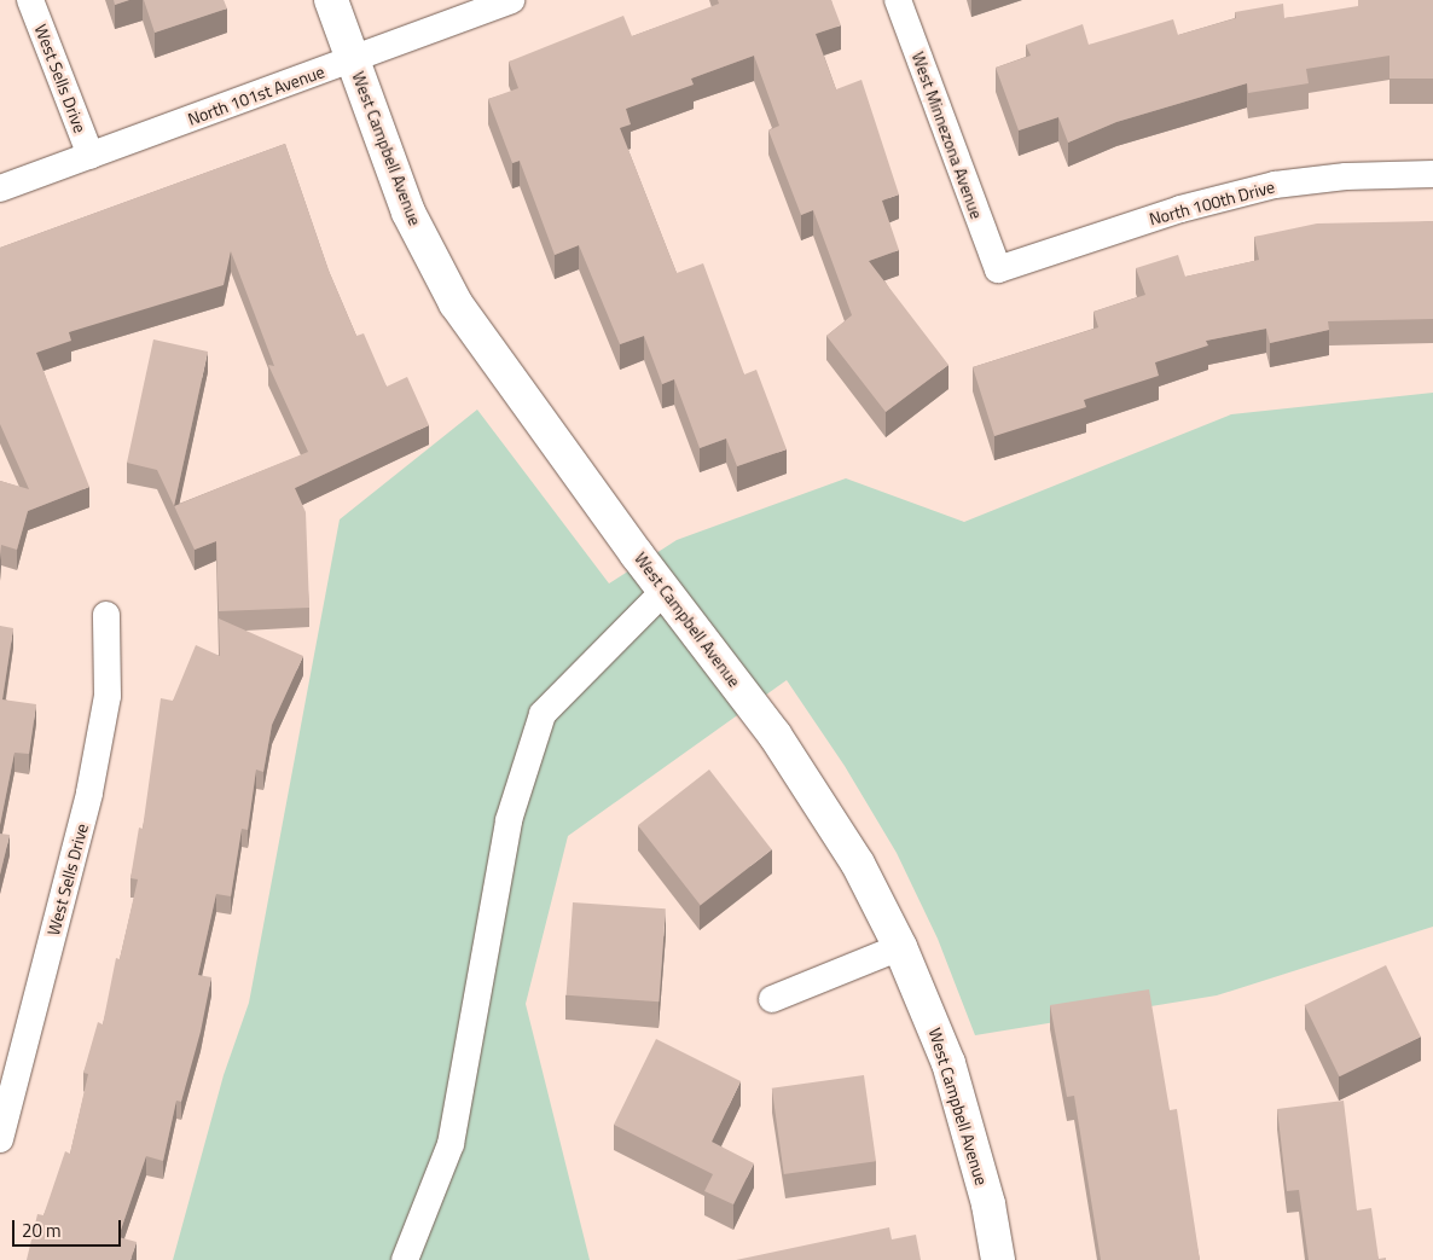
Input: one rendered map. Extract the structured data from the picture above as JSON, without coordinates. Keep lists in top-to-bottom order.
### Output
{
  "streets": {
    "street": [
      "West Sells Drive",
      "North 101st Avenue",
      "West Minnezona Avenue",
      "West Campbell Avenue",
      "North 100th Drive"
    ]
  },
  "crossings": [
    ["West Sells Drive", "North 101st Avenue"],
    ["North 101st Avenue", "West Campbell Avenue"],
    ["West Minnezona Avenue", "North 100th Drive"]
  ],
  "scale_bar": "20 m"
}
